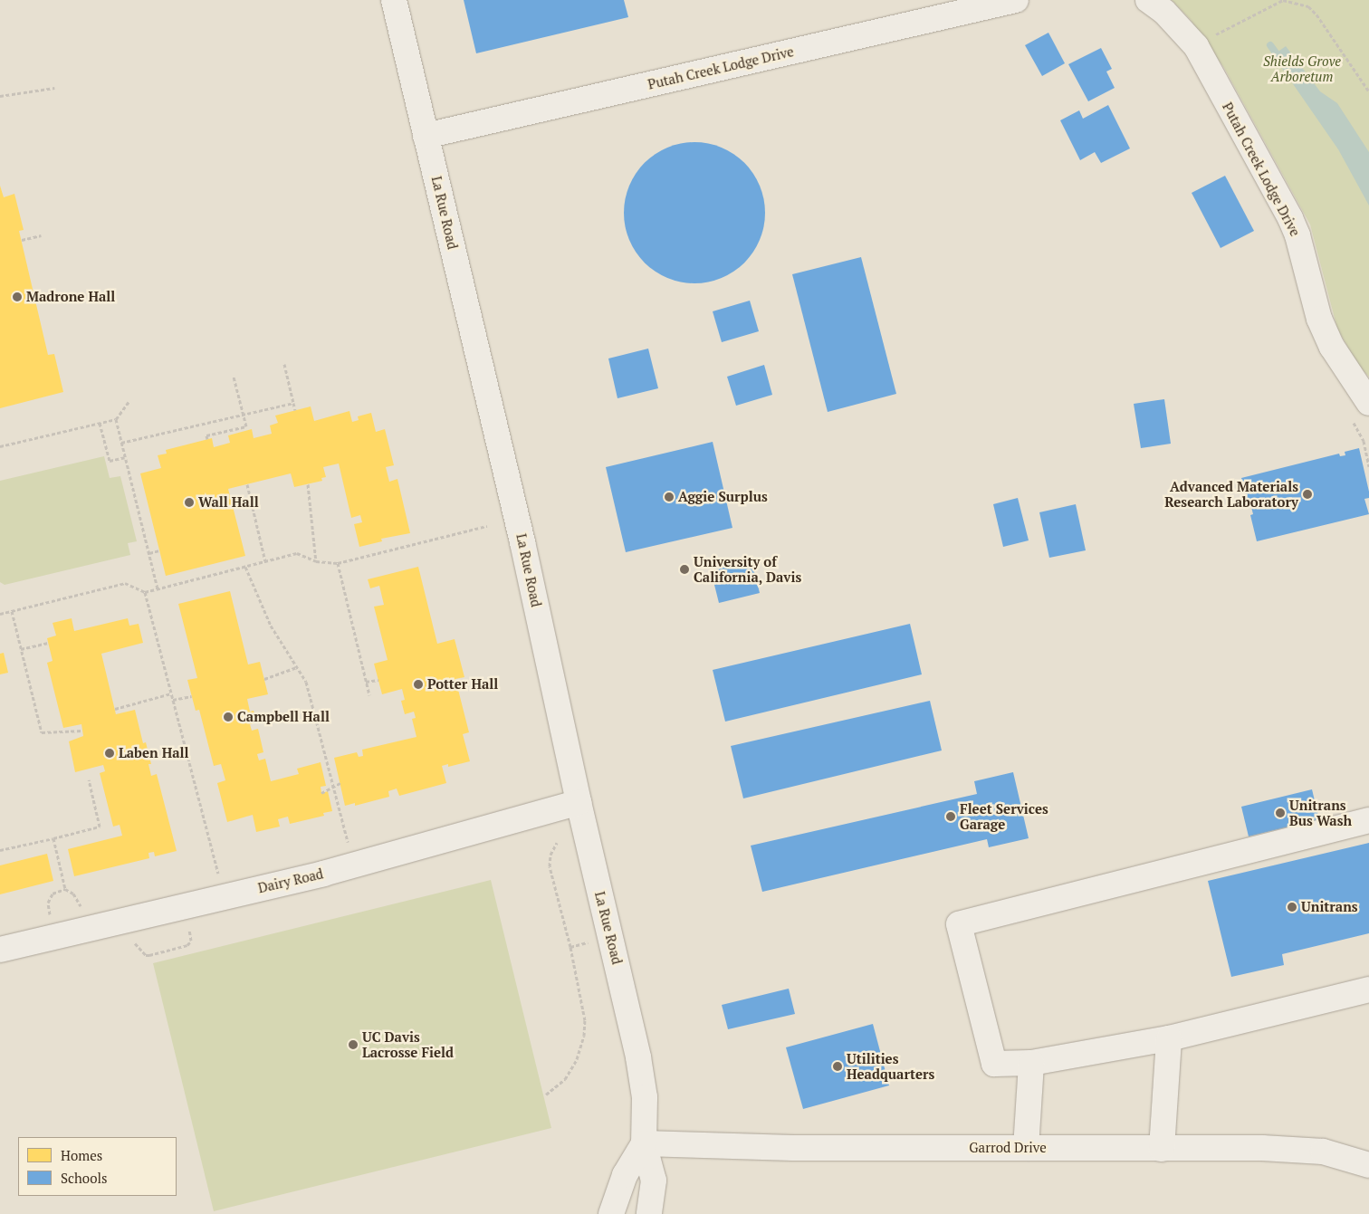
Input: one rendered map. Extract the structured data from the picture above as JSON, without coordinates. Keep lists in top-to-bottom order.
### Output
{
  "streets": {
    "street": [
      "Putah Creek Lodge Drive",
      "La Rue Road",
      "Dairy Road",
      "Garrod Drive"
    ]
  },
  "crossings": [
    ["Putah Creek Lodge Drive", "La Rue Road"],
    ["La Rue Road", "Dairy Road"],
    ["La Rue Road", "Garrod Drive"]
  ],
  "parks": ["Shields Grove Arboretum"],
  "places": [
    "Madrone Hall",
    "Advanced Materials Research Laboratory",
    "Aggie Surplus",
    "Wall Hall",
    "University of California, Davis",
    "Potter Hall",
    "Campbell Hall",
    "Laben Hall",
    "Unitrans Bus Wash",
    "Fleet Services Garage",
    "Unitrans",
    "UC Davis Lacrosse Field",
    "Utilities Headquarters"
  ],
  "legend": ["Homes", "Schools"]
}
